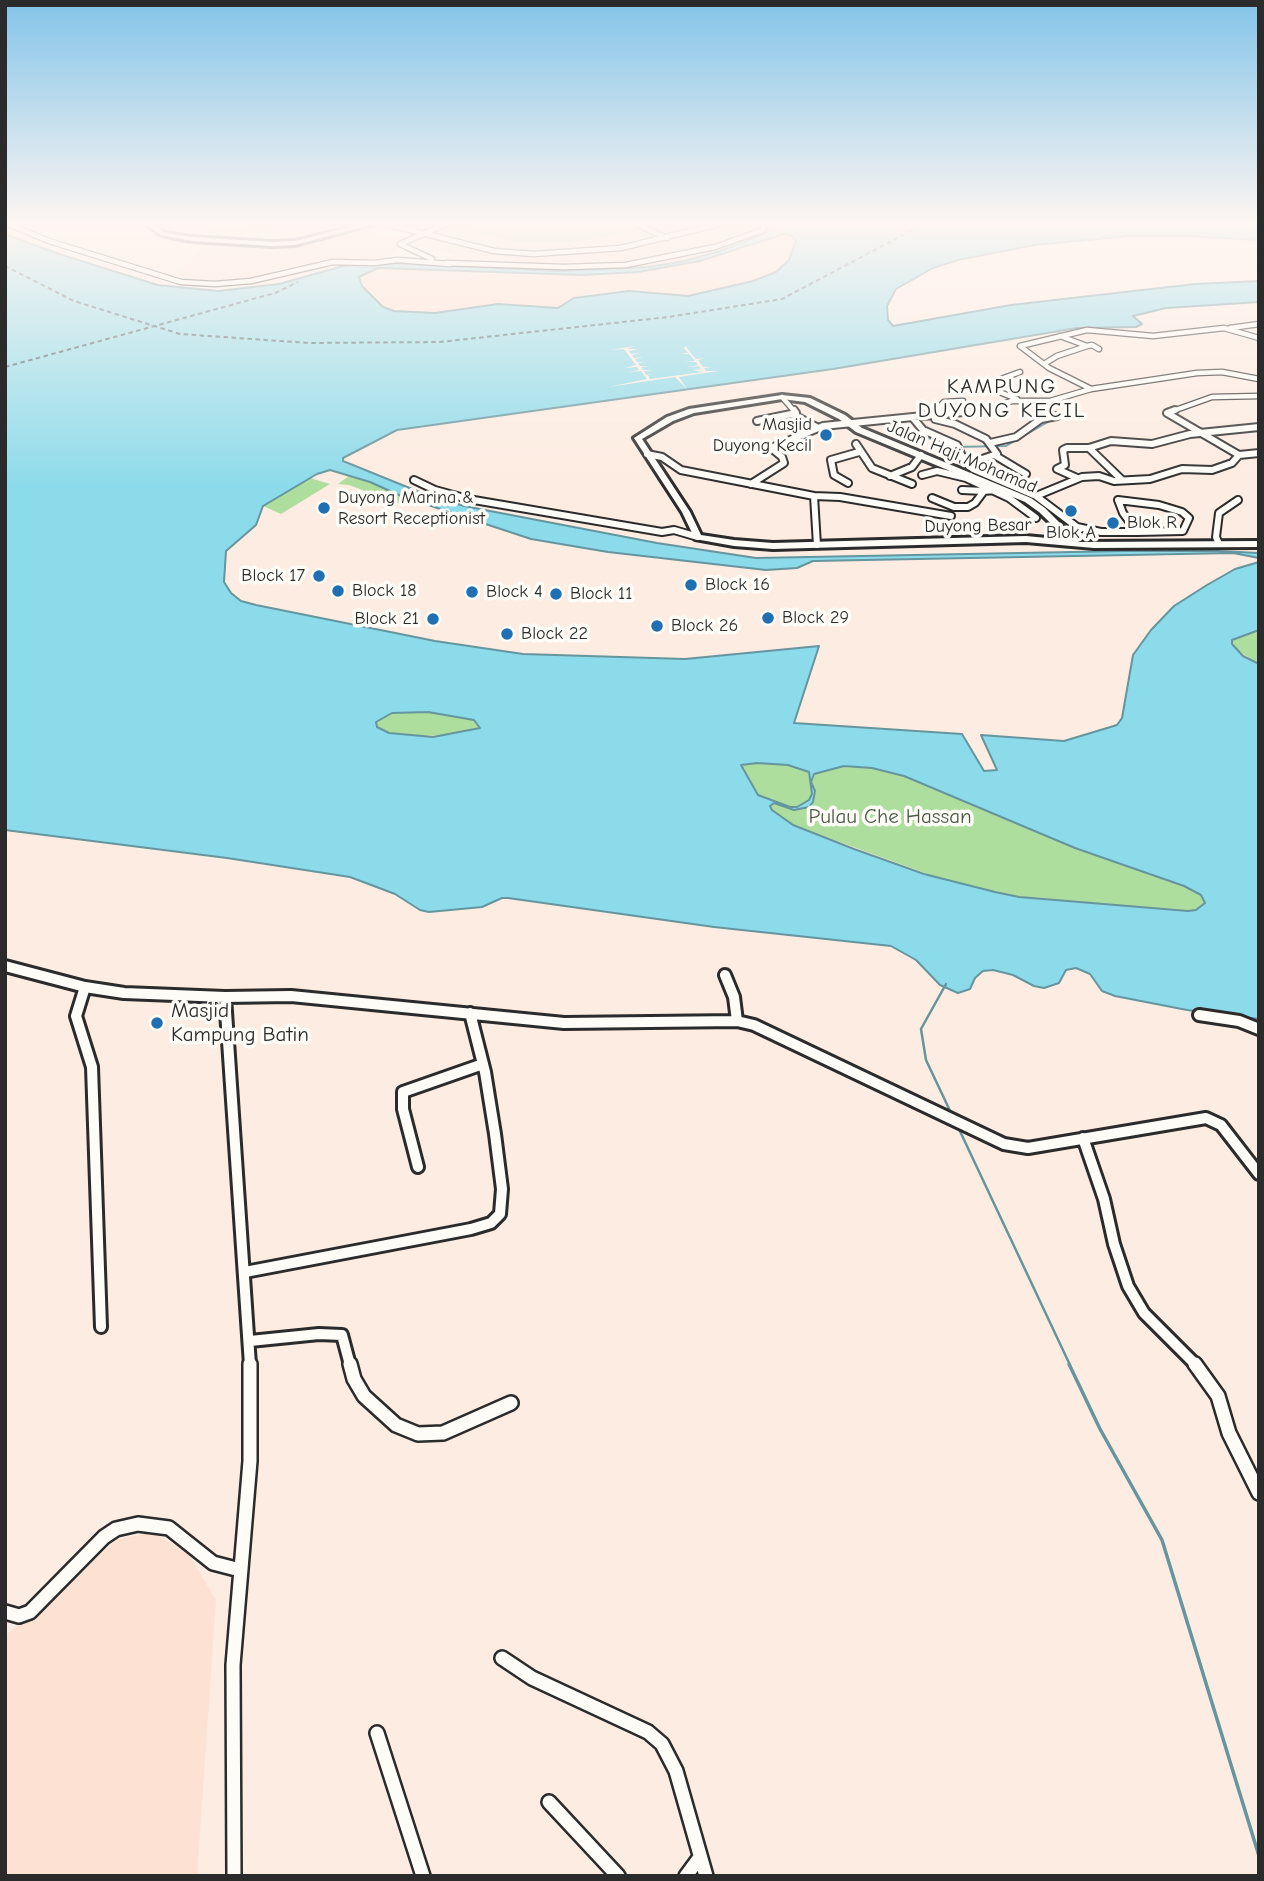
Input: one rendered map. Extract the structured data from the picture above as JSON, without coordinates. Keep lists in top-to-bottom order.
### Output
{
  "streets": {
    "street": ["Jalan Haji Mohamad", "Duyong Besar"]
  },
  "crossings": [
    ["Jalan Haji Mohamad", "Duyong Besar"]
  ],
  "districts": ["KAMPUNG DUYONG KECIL"],
  "parks": ["Pulau Che Hassan"],
  "places": [
    "Masjid Duyong Kecil",
    "Duyong Marina & Resort Receptionist",
    "Blok A",
    "Blok R",
    "Block 17",
    "Block 16",
    "Block 18",
    "Block 4",
    "Block 11",
    "Block 29",
    "Block 21",
    "Block 26",
    "Block 22",
    "Masjid Kampung Batin"
  ]
}
